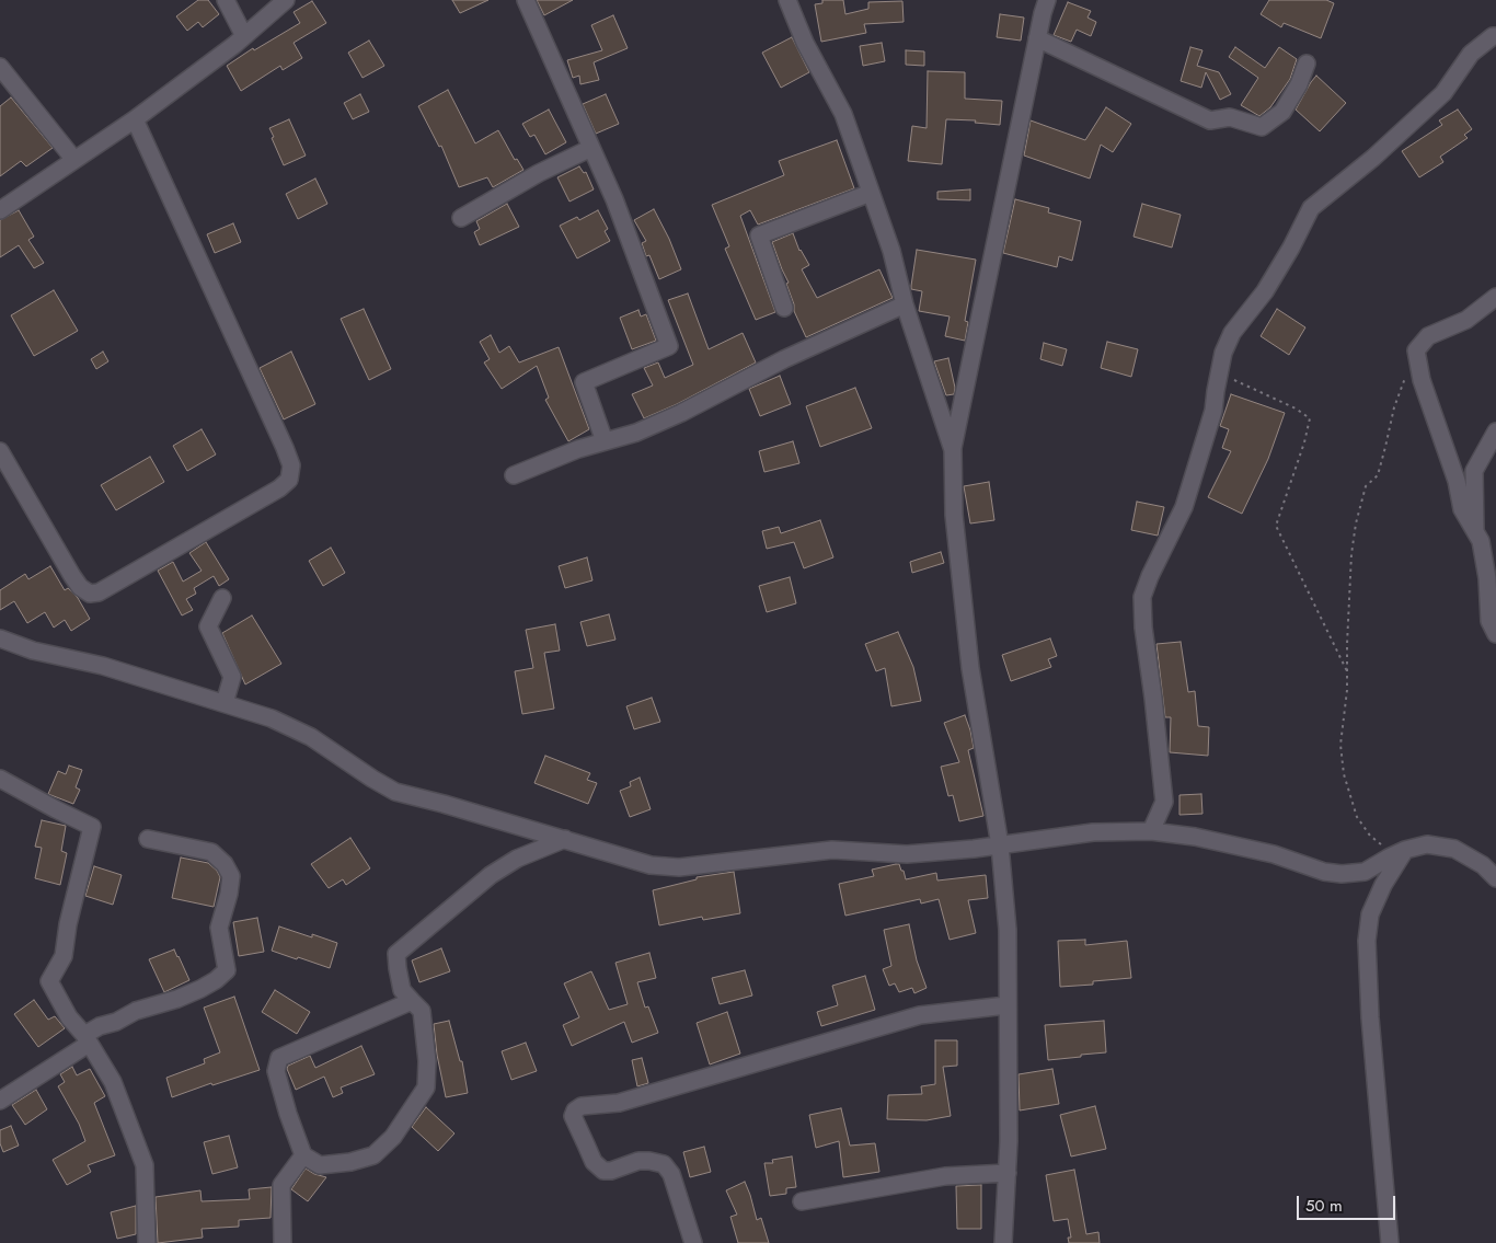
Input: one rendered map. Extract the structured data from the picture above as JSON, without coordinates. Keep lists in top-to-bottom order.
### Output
{
  "scale_bar": "50 m"
}
